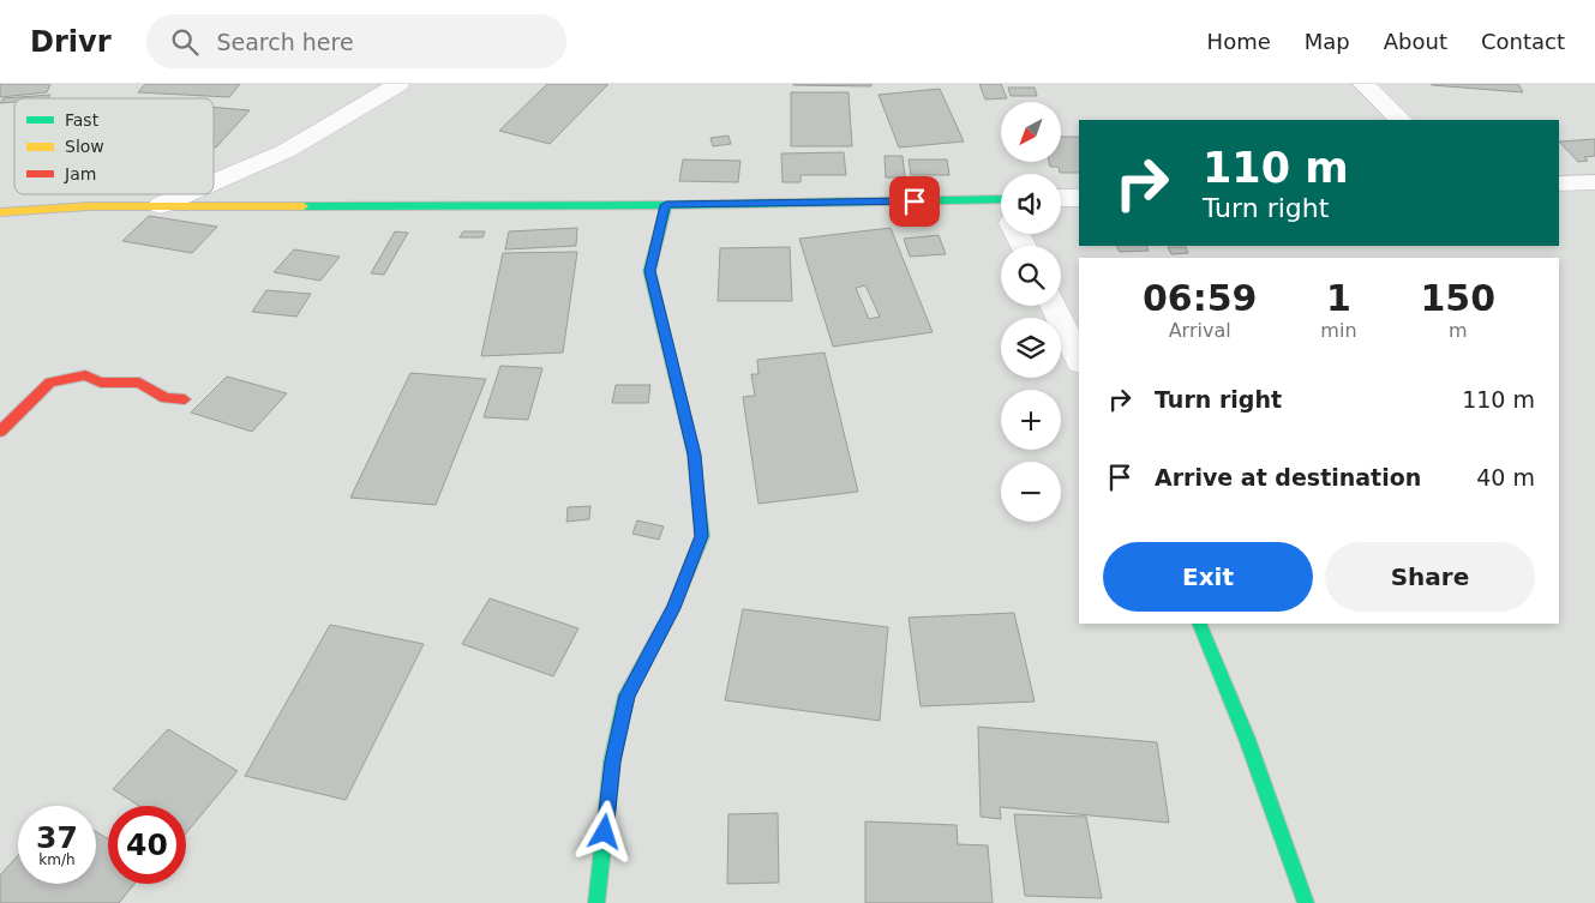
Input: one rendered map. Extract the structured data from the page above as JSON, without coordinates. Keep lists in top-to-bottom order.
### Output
{
  "legend": ["Fast", "Slow", "Jam"],
  "north": "bottom left",
  "page": {
    "header": "Drivr",
    "search": "Search here",
    "nav": [
      "Home",
      "Map",
      "About",
      "Contact"
    ],
    "map_buttons": ["+", "−"],
    "turn": ["110 m", "Turn right"],
    "eta": [
      "06:59",
      "Arrival",
      "1",
      "min",
      "150",
      "m"
    ],
    "list": [
      {
        "name": "Turn right",
        "value": "110 m"
      },
      {
        "name": "Arrive at destination",
        "value": "40 m"
      }
    ],
    "buttons": ["Exit", "Share"],
    "speed": "37 km/h",
    "limit": "40"
  }
}
